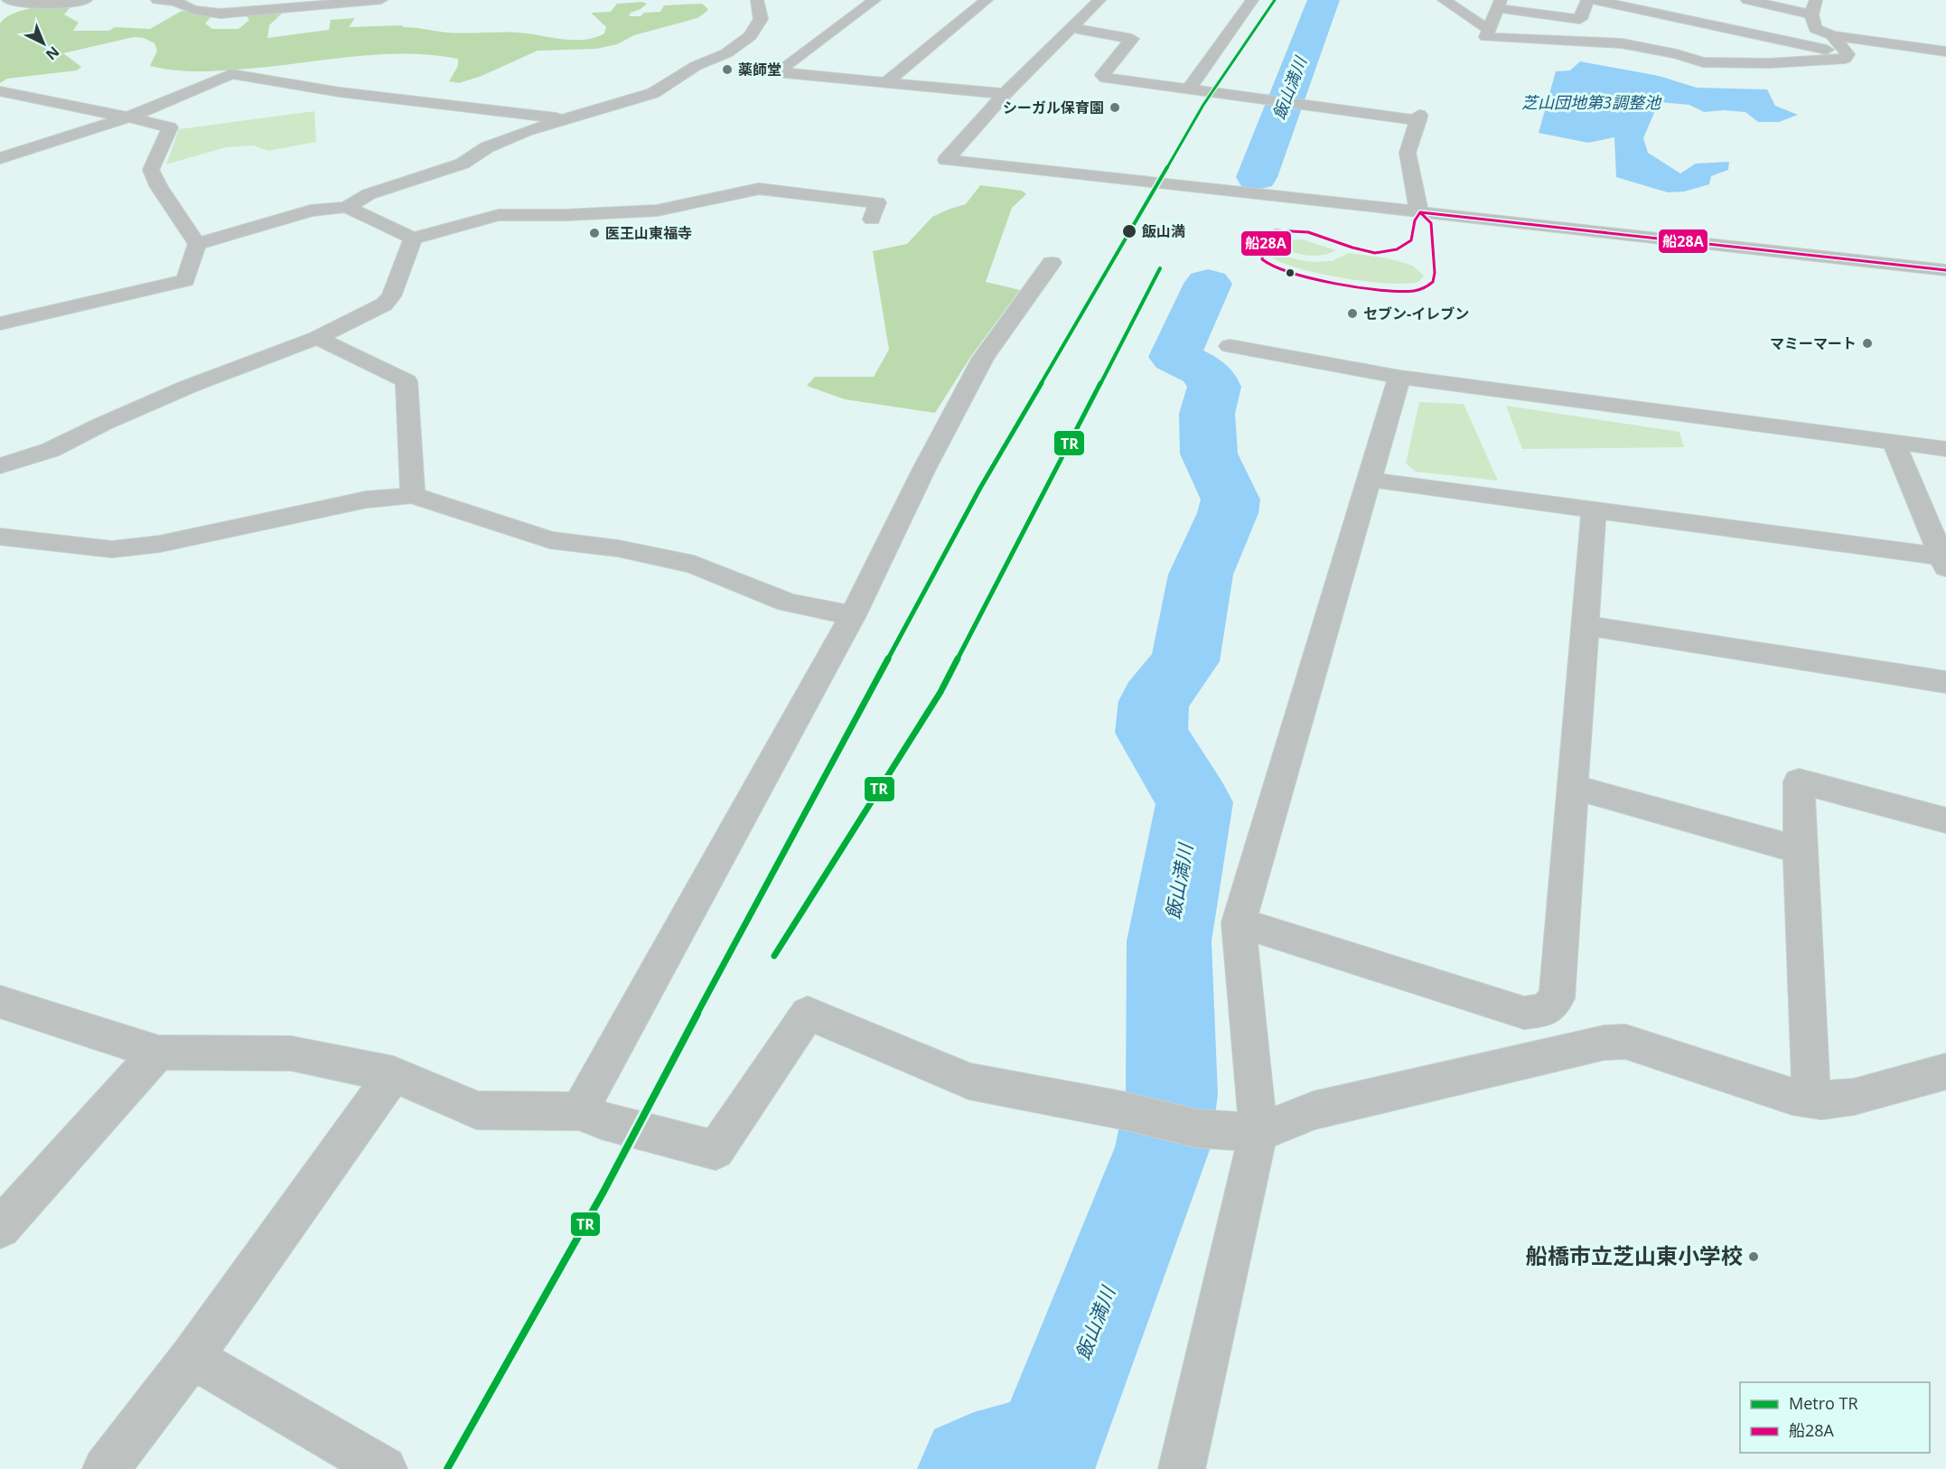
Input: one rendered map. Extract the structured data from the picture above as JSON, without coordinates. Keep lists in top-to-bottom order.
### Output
{
  "water": ["飯山満川", "芝山団地第3調整池"],
  "places": [
    "薬師堂",
    "シーガル保育園",
    "飯山満",
    "医王山東福寺",
    "セブン-イレブン",
    "マミーマート",
    "船橋市立芝山東小学校"
  ],
  "lines": ["metro line TR", "transit line 船28A"],
  "legend": ["Metro TR", "船28A"],
  "north": "bottom right"
}
